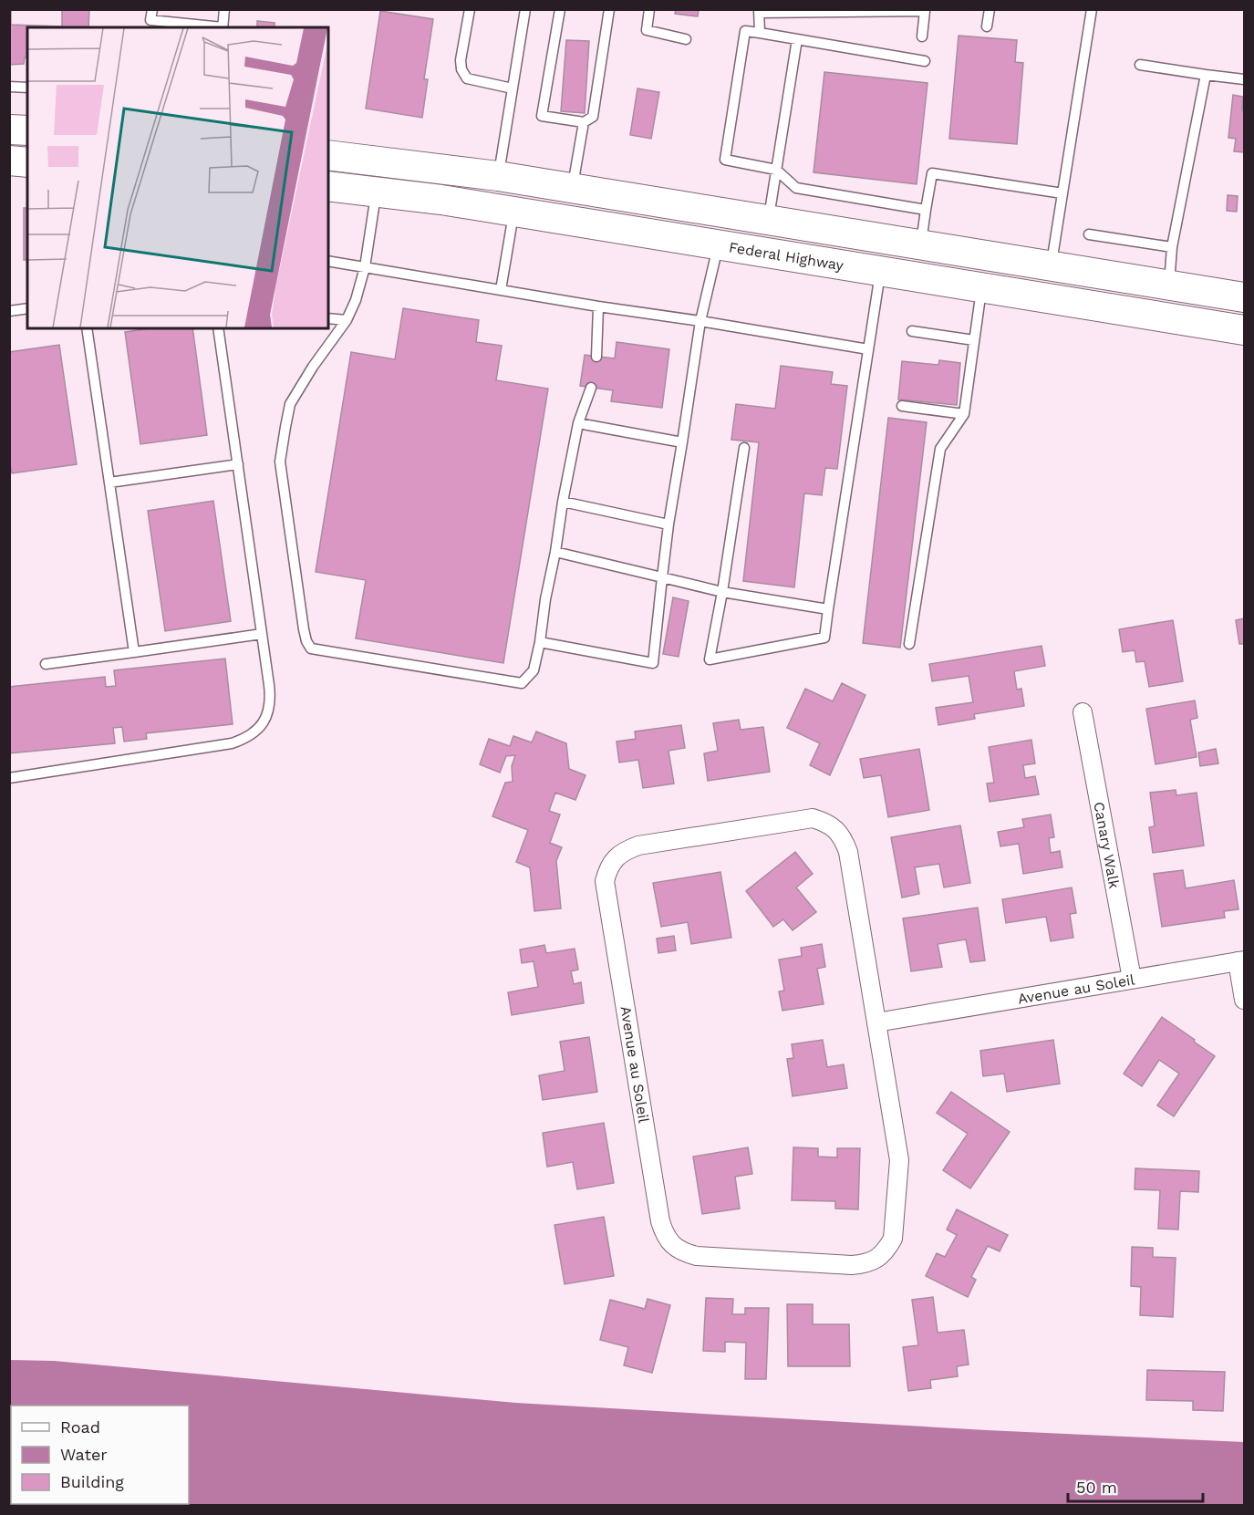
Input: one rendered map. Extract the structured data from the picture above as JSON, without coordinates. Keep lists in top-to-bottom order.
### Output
{
  "streets": {
    "main road": ["Federal Highway"],
    "street": ["Canary Walk", "Avenue au Soleil"]
  },
  "crossings": [
    ["Canary Walk", "Avenue au Soleil"]
  ],
  "legend": ["Road", "Water", "Building"],
  "scale_bar": "50 m"
}
